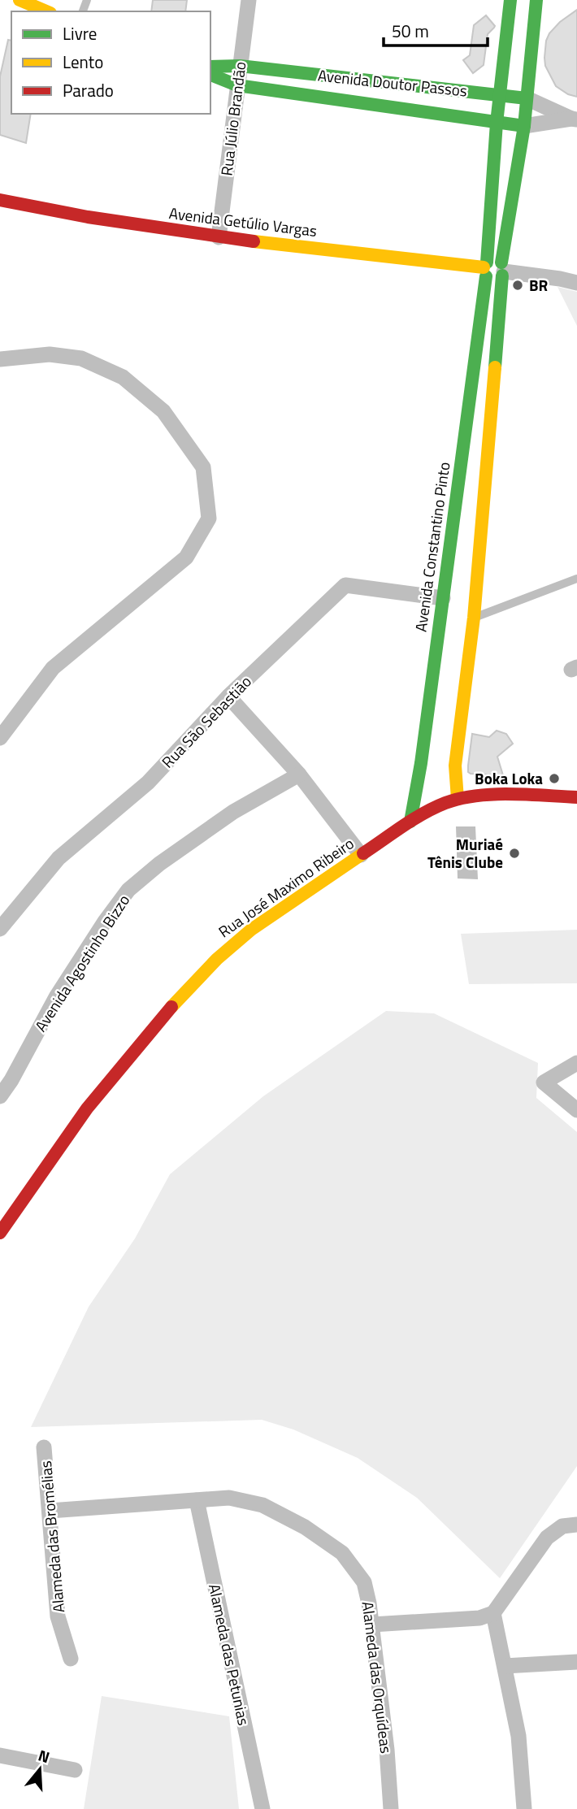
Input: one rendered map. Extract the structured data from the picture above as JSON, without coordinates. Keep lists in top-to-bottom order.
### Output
{
  "streets": {
    "street": [
      "Avenida Doutor Passos",
      "Rua Júlio Brandão",
      "Avenida Getúlio Vargas",
      "Avenida Constantino Pinto",
      "Rua São Sebastião",
      "Rua José Maximo Ribeiro",
      "Avenida Agostinho Bizzo",
      "Alameda das Bromélias",
      "Alameda das Petunias",
      "Alameda das Orquídeas"
    ]
  },
  "crossings": [
    ["Avenida Doutor Passos", "Rua Júlio Brandão"],
    ["Avenida Doutor Passos", "Avenida Constantino Pinto"],
    ["Rua Júlio Brandão", "Avenida Getúlio Vargas"],
    ["Avenida Getúlio Vargas", "Avenida Constantino Pinto"],
    ["Avenida Constantino Pinto", "Rua São Sebastião"],
    ["Avenida Constantino Pinto", "Rua José Maximo Ribeiro"],
    ["Alameda das Bromélias", "Alameda das Orquídeas"],
    ["Alameda das Petunias", "Alameda das Orquídeas"]
  ],
  "places": ["BR", "Boka Loka", "Muriaé Tênis Clube"],
  "legend": ["Livre", "Lento", "Parado"],
  "scale_bar": "50 m",
  "north": "top"
}
